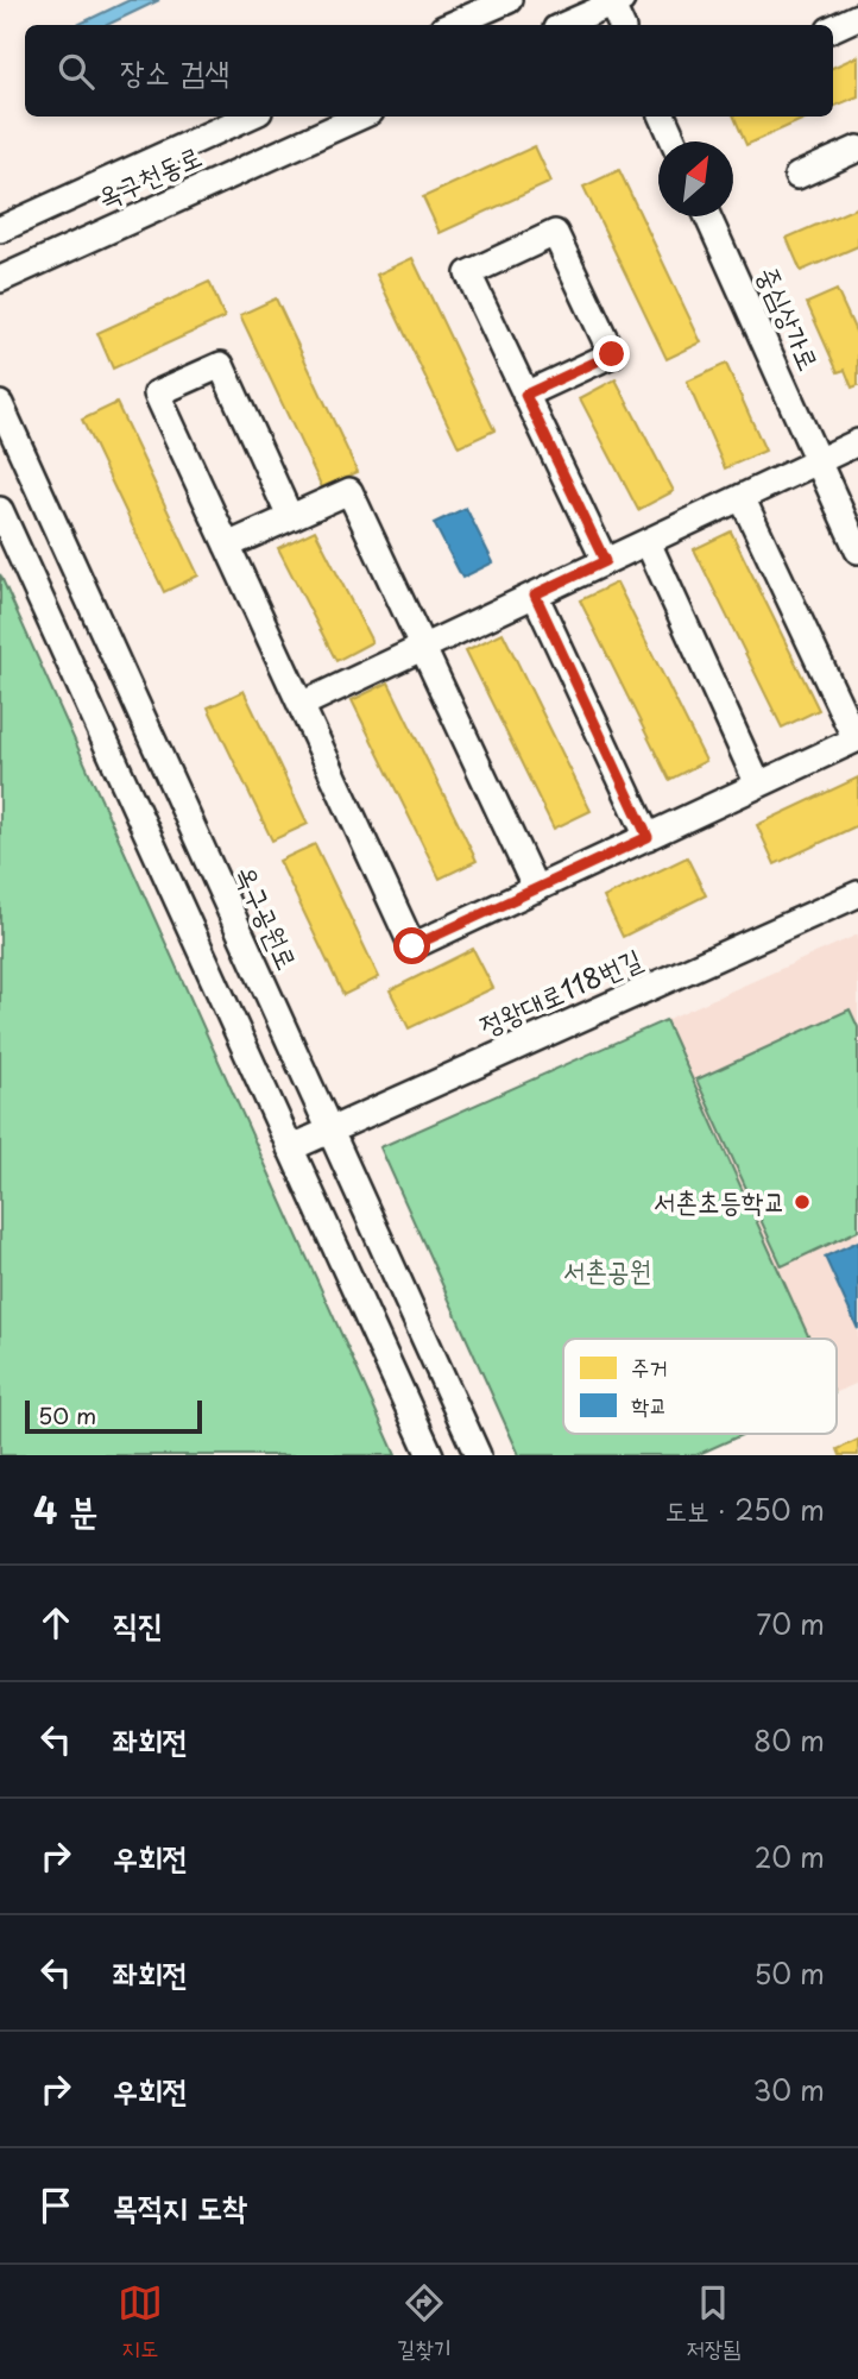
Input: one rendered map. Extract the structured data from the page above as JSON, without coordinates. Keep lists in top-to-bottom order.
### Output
{
  "streets": {
    "street": [
      "옥구천동로",
      "중심상가로",
      "옥구공원로",
      "정왕대로118번길"
    ]
  },
  "crossings": [
    ["옥구공원로", "정왕대로118번길"]
  ],
  "parks": ["서촌공원"],
  "places": ["서촌초등학교"],
  "legend": ["주거", "학교"],
  "scale_bar": "50 m",
  "north": "top right",
  "page": {
    "search": "장소 검색",
    "scale": "50 m",
    "heading": ["4 분", "도보 · 250 m"],
    "list": [
      ["직진", "70 m"],
      ["좌회전", "80 m"],
      ["우회전", "20 m"],
      ["좌회전", "50 m"],
      ["우회전", "30 m"],
      "목적지 도착"
    ],
    "nav": ["지도", "길찾기", "저장됨"]
  }
}
